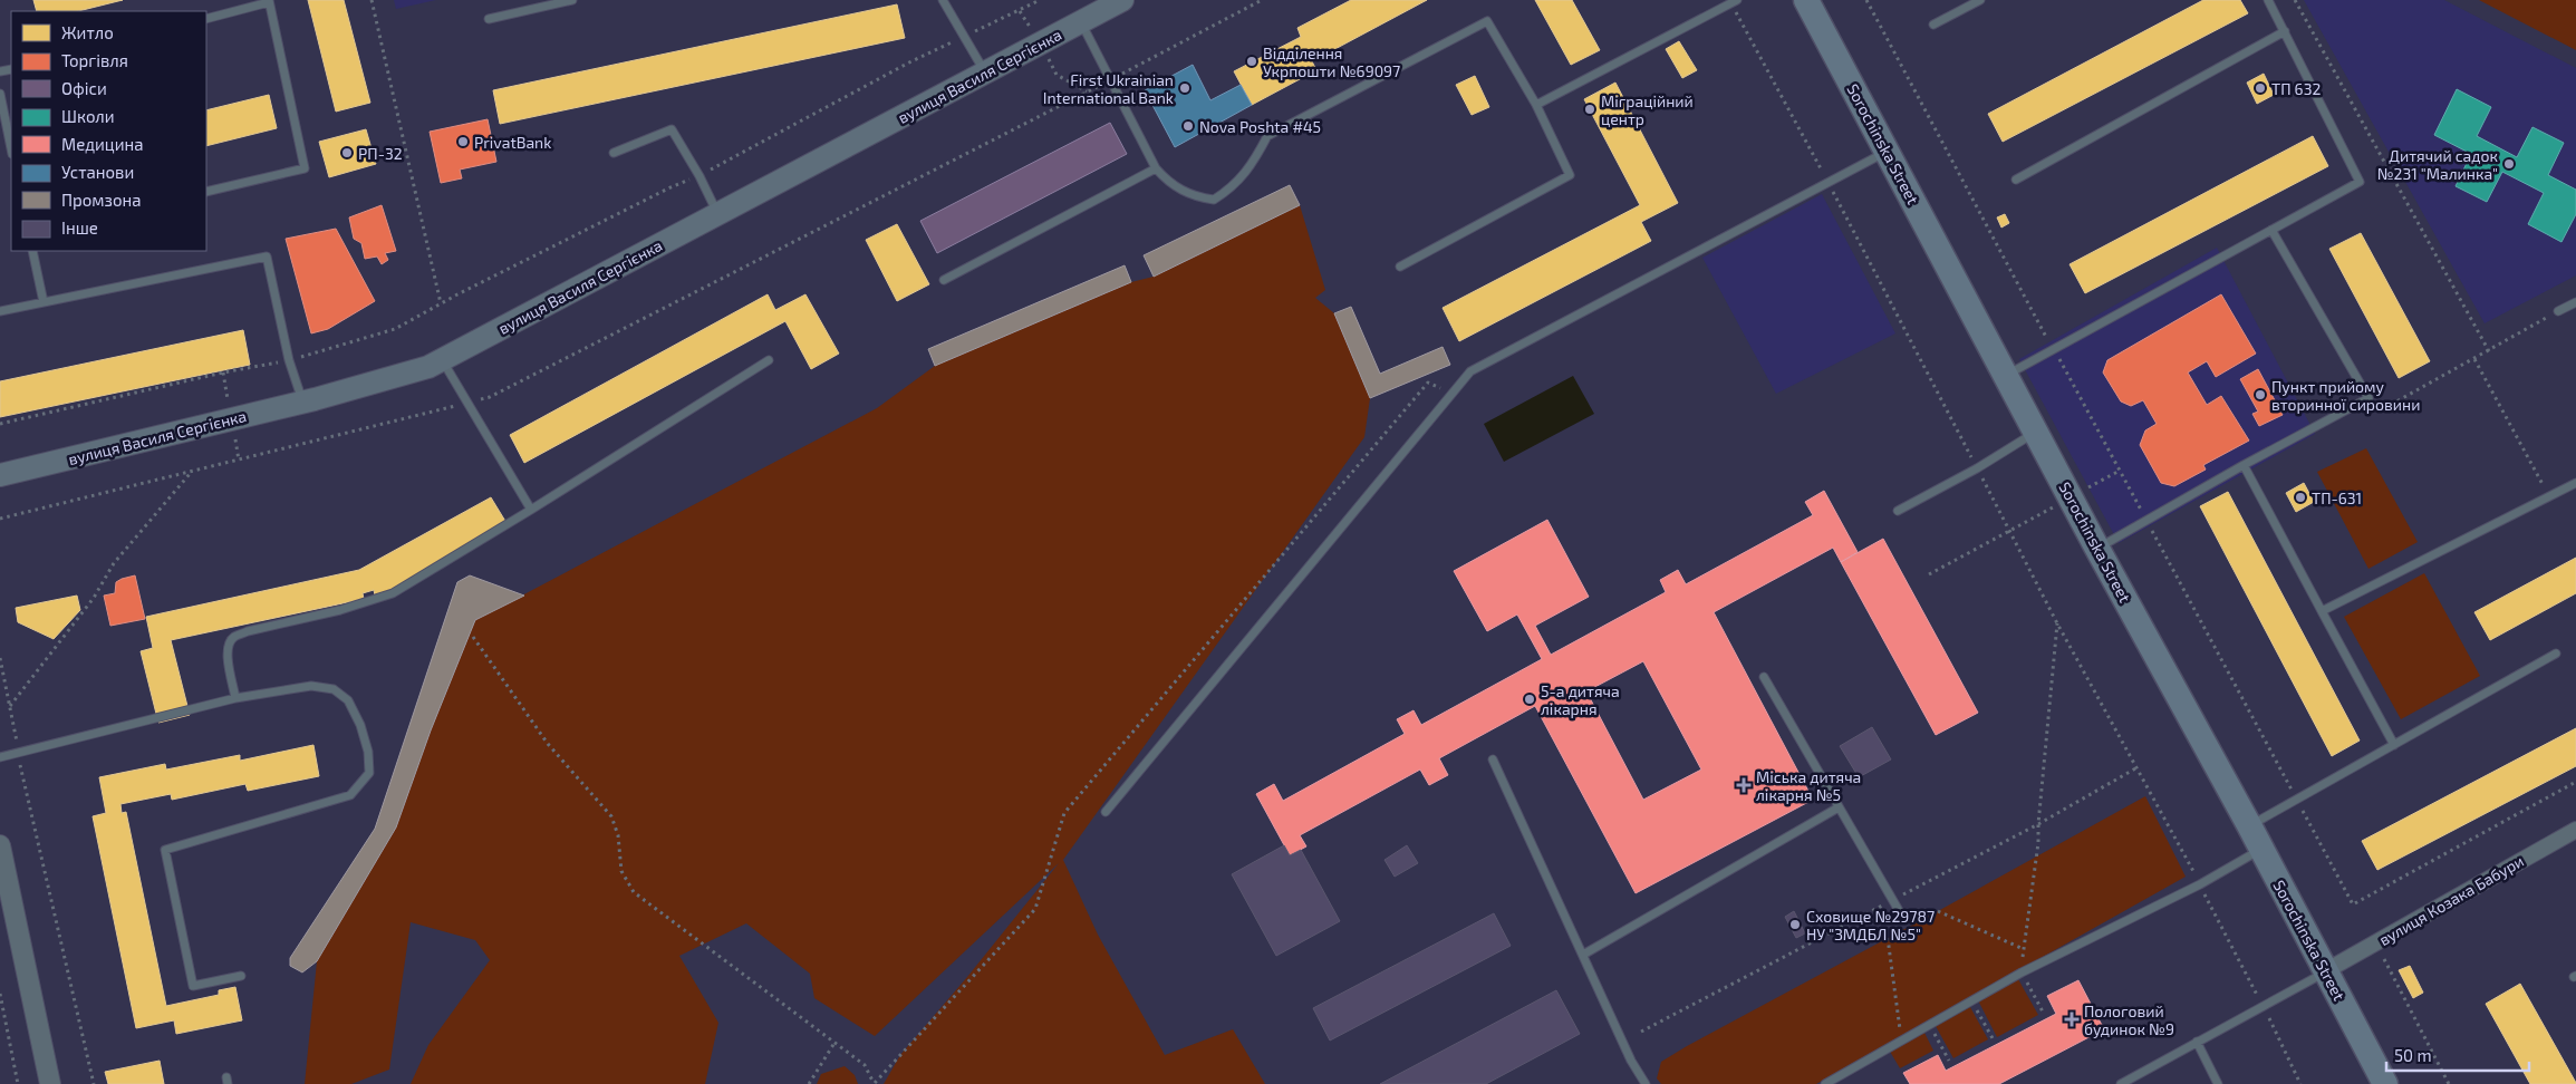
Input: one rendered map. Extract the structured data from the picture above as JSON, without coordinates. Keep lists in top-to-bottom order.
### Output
{
  "streets": {
    "main road": ["вулиця Василя Сергієнка", "Sorochinska Street"],
    "street": ["вулиця Козака Бабури"]
  },
  "crossings": [
    ["Sorochinska Street", "вулиця Козака Бабури"]
  ],
  "places": {
    "other": [
      "Відділення Укрпошти №69097",
      "First Ukrainian International Bank",
      "ТП 632",
      "Міграційний центр",
      "Nova Poshta #45",
      "PrivatBank",
      "РП-32",
      "Дитячий садок №231 \"Малинка\"",
      "Пункт прийому вторинної сировини",
      "ТП-631",
      "5-а дитяча лікарня",
      "Сховище №29787 НУ \"ЗМДБЛ №5\""
    ],
    "health": ["Міська дитяча лікарня №5", "Пологовий будинок №9"]
  },
  "legend": [
    "Житло",
    "Торгівля",
    "Офіси",
    "Школи",
    "Медицина",
    "Установи",
    "Промзона",
    "Інше"
  ],
  "scale_bar": "50 m"
}
